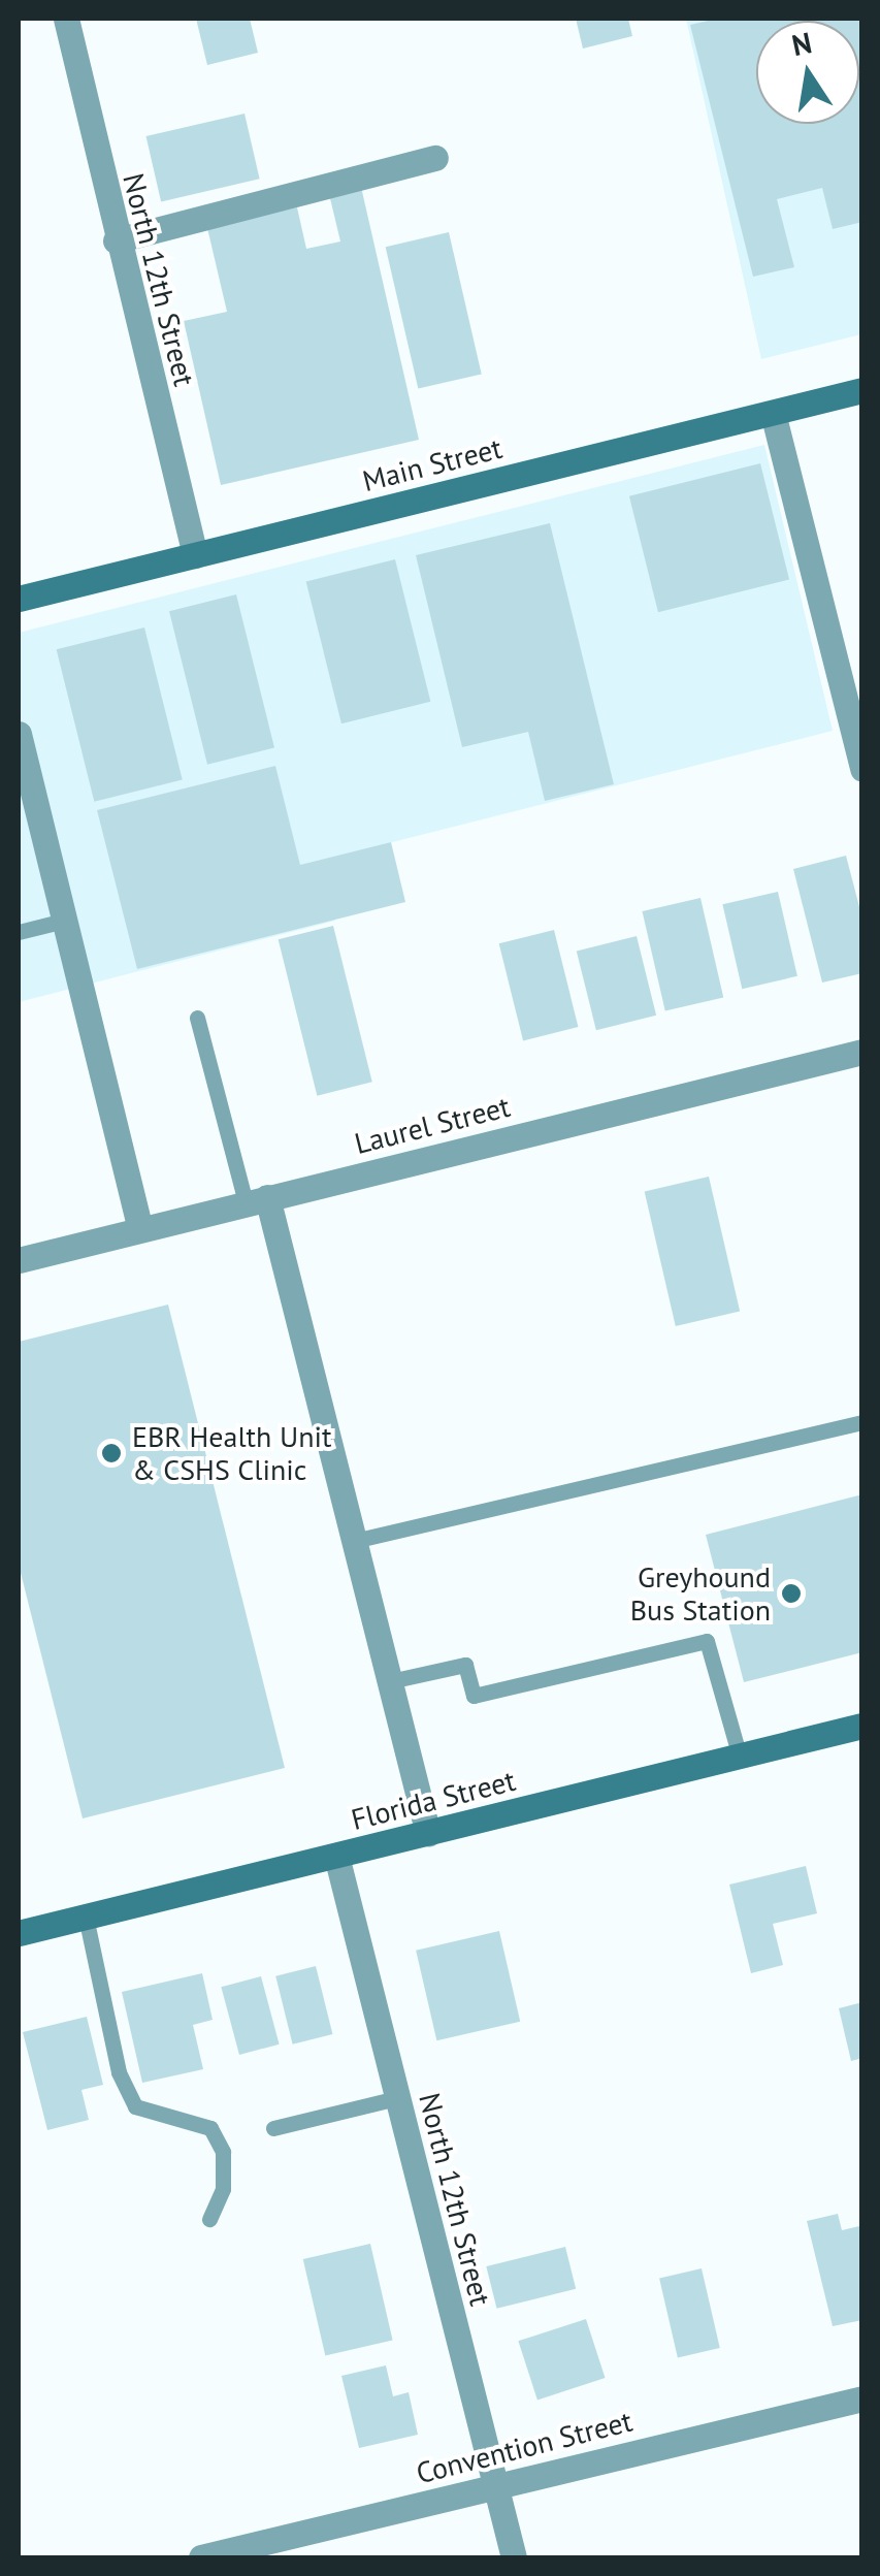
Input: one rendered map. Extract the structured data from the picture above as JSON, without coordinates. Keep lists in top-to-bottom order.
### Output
{
  "streets": {
    "main road": ["Main Street", "Florida Street"],
    "street": ["North 12th Street", "Laurel Street", "Convention Street"]
  },
  "crossings": [
    ["North 12th Street", "Main Street"],
    ["North 12th Street", "Florida Street"],
    ["North 12th Street", "Convention Street"]
  ],
  "places": ["EBR Health Unit & CSHS Clinic", "Greyhound Bus Station"],
  "north": "top"
}
